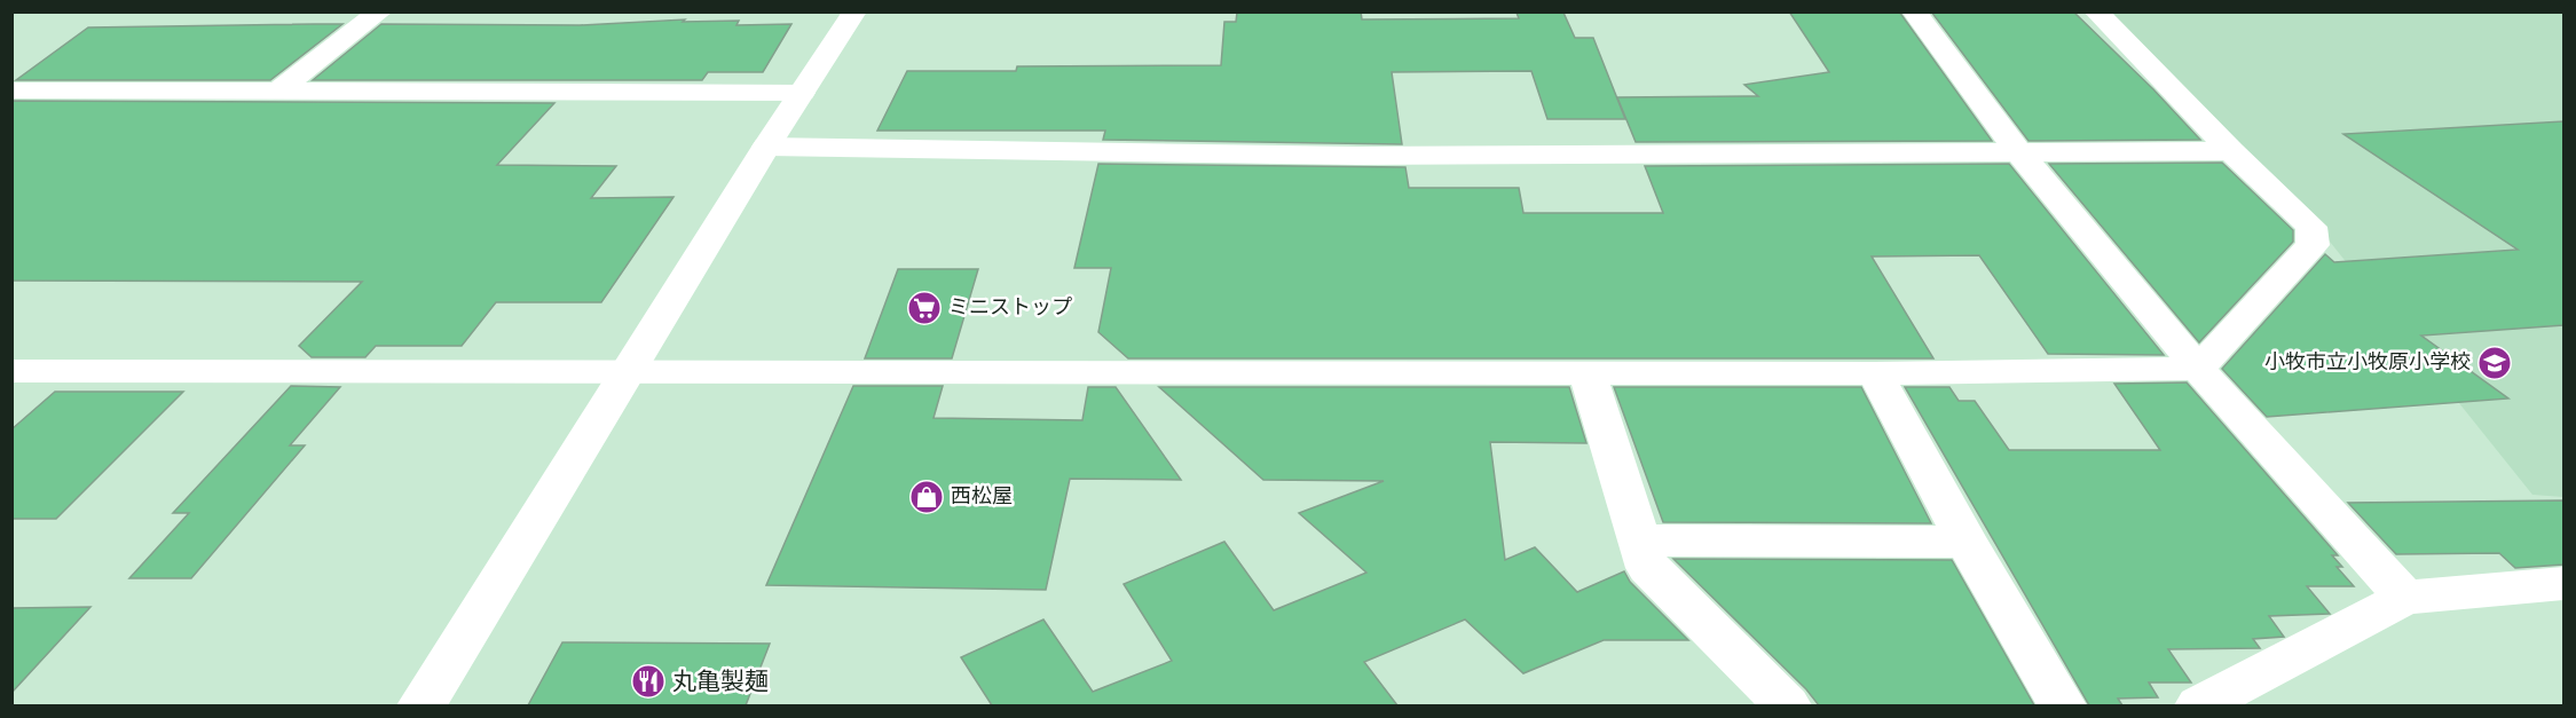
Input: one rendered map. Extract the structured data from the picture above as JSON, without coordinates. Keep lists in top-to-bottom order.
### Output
{
  "places": {
    "supermarket": ["ミニストップ"],
    "school or university": ["小牧市立小牧原小学校"],
    "shop": ["西松屋"],
    "restaurant": ["丸亀製麺"]
  }
}
